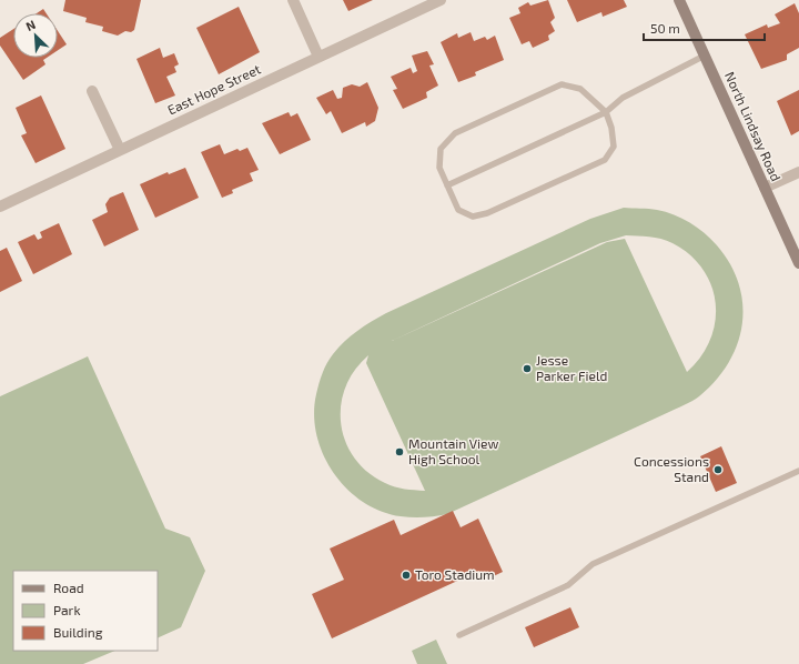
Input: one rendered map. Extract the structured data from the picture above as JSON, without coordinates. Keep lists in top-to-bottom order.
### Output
{
  "streets": {
    "main road": ["North Lindsay Road"],
    "street": ["East Hope Street"]
  },
  "places": [
    "Jesse Parker Field",
    "Mountain View High School",
    "Concessions Stand",
    "Toro Stadium"
  ],
  "legend": ["Road", "Park", "Building"],
  "scale_bar": "50 m",
  "north": "top left"
}
